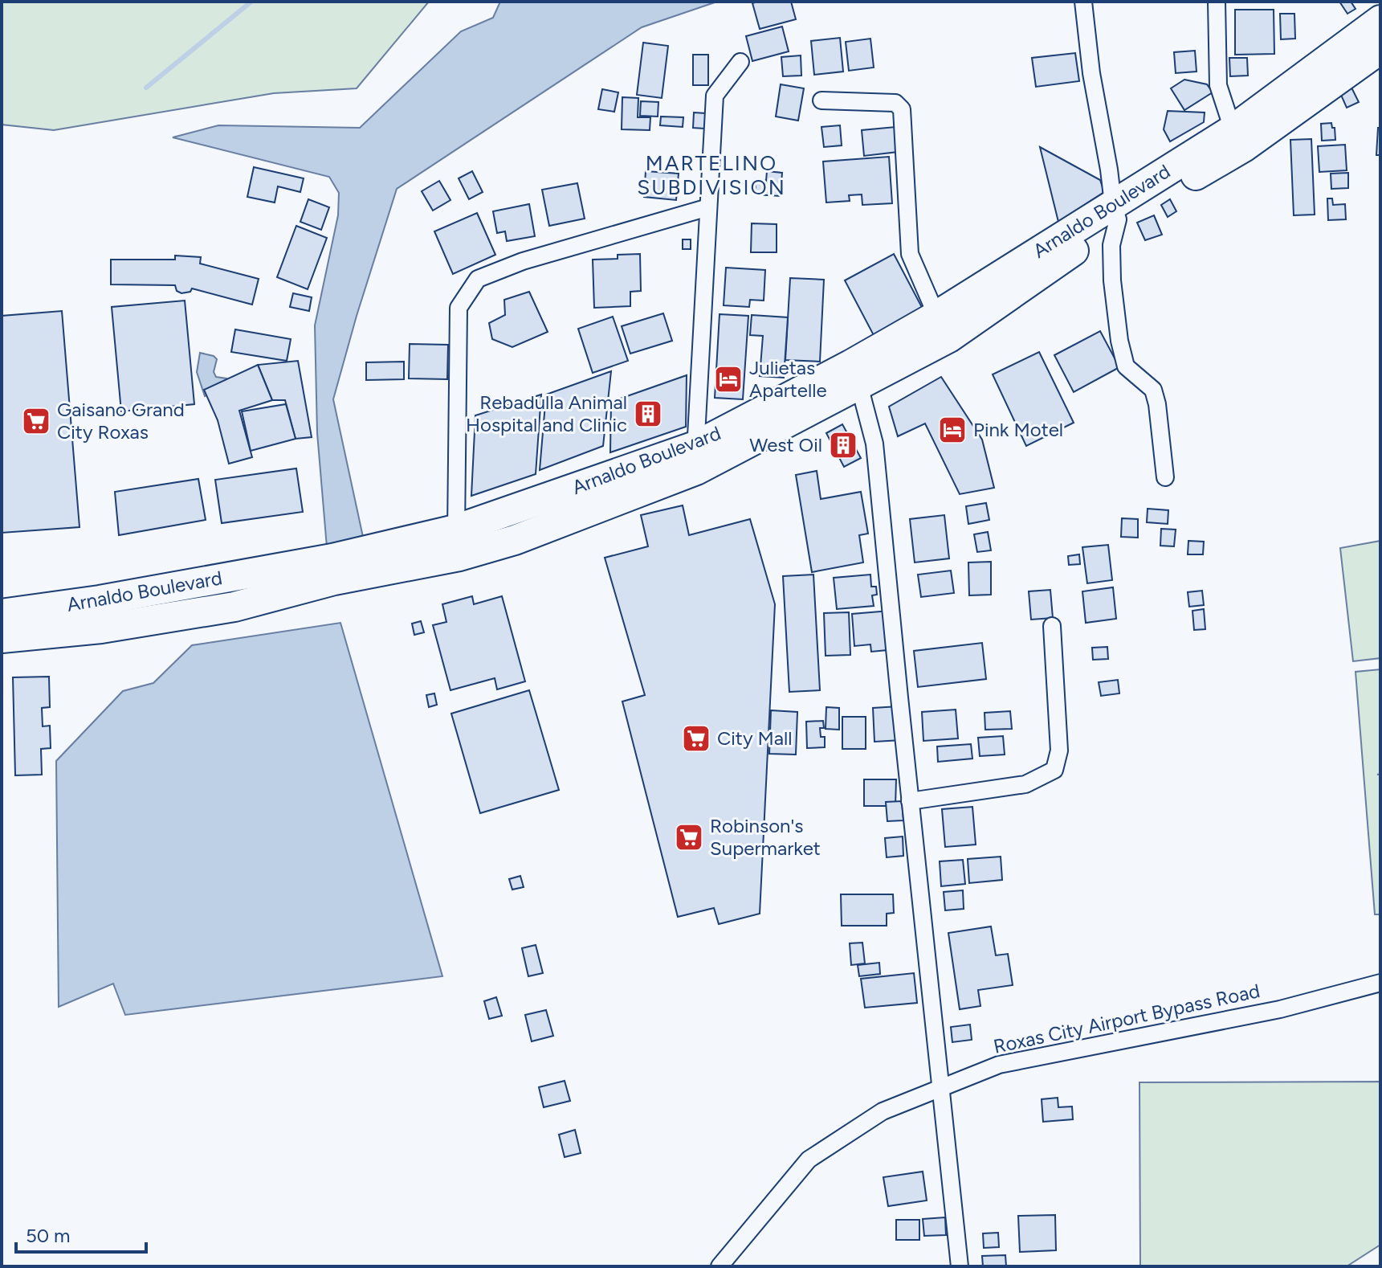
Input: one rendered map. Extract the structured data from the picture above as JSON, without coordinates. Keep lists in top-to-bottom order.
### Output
{
  "streets": {
    "highway": ["Arnaldo Boulevard"],
    "street": ["Roxas City Airport Bypass Road"]
  },
  "districts": ["MARTELINO SUBDIVISION"],
  "places": {
    "hotel": ["Julietas Apartelle", "Pink Motel"],
    "building": ["Rebadulla Animal Hospital and Clinic", "West Oil"],
    "supermarket": ["Gaisano Grand City Roxas", "City Mall", "Robinson's Supermarket"]
  },
  "scale_bar": "50 m"
}
